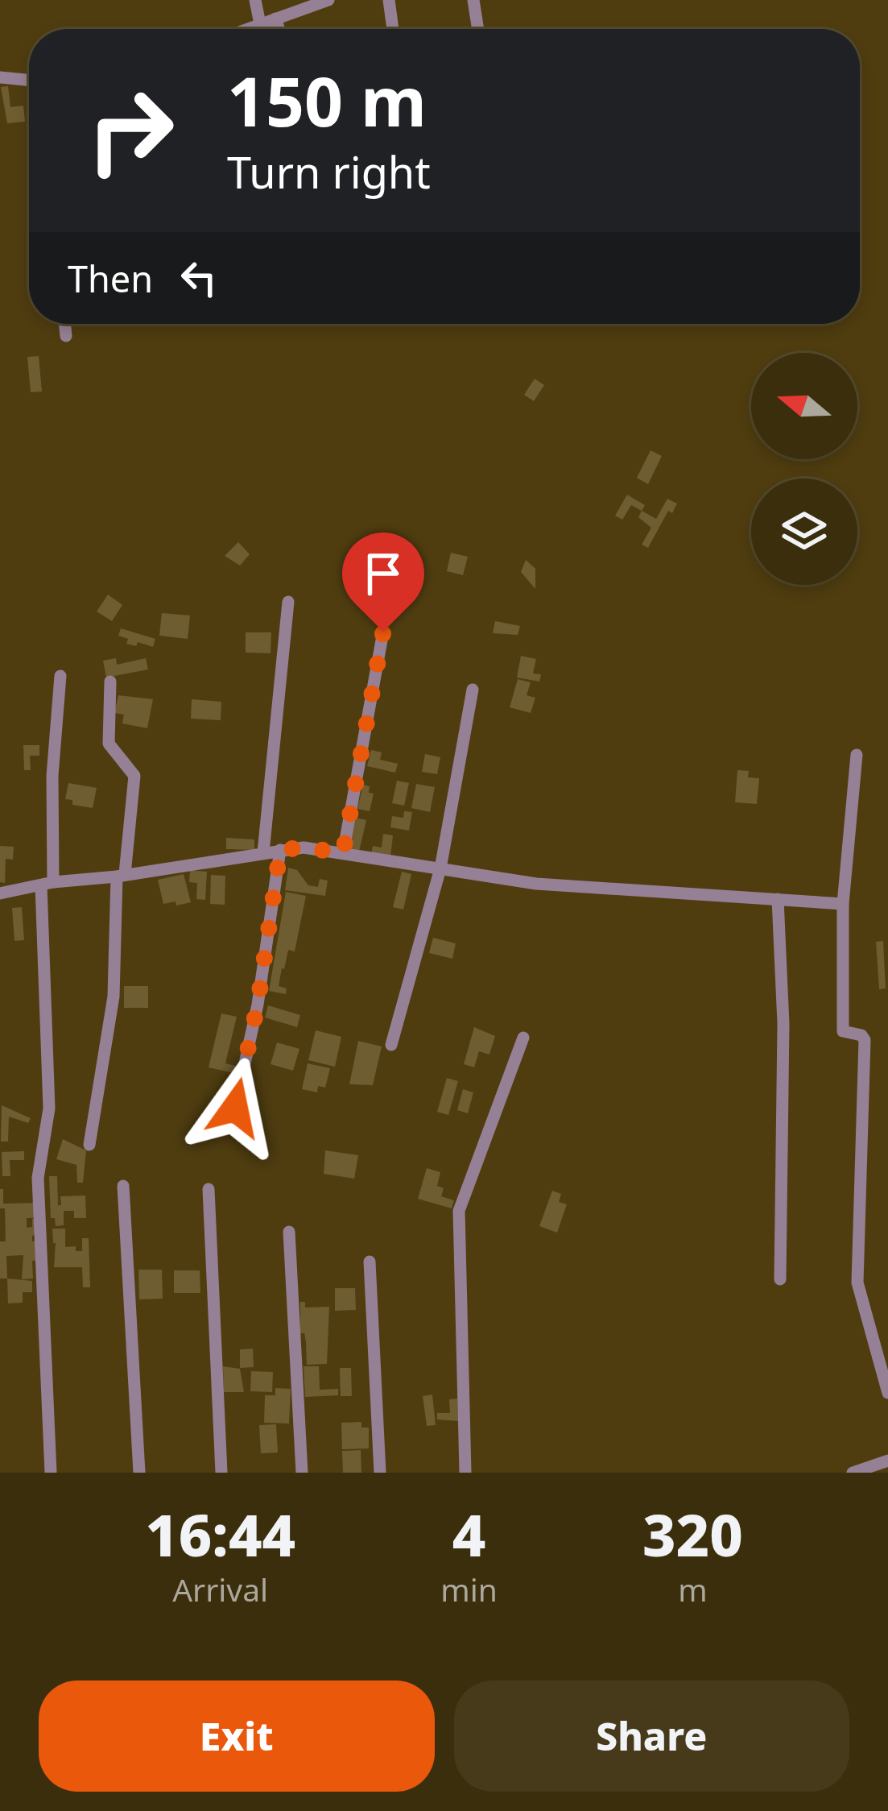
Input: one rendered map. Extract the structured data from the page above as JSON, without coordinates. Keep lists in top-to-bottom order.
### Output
{
  "north": "left",
  "page": {
    "turn": ["150 m", "Turn right"],
    "then": "Then",
    "eta": [
      "16:44",
      "Arrival",
      "4",
      "min",
      "320",
      "m"
    ],
    "buttons": ["Exit", "Share"]
  }
}
